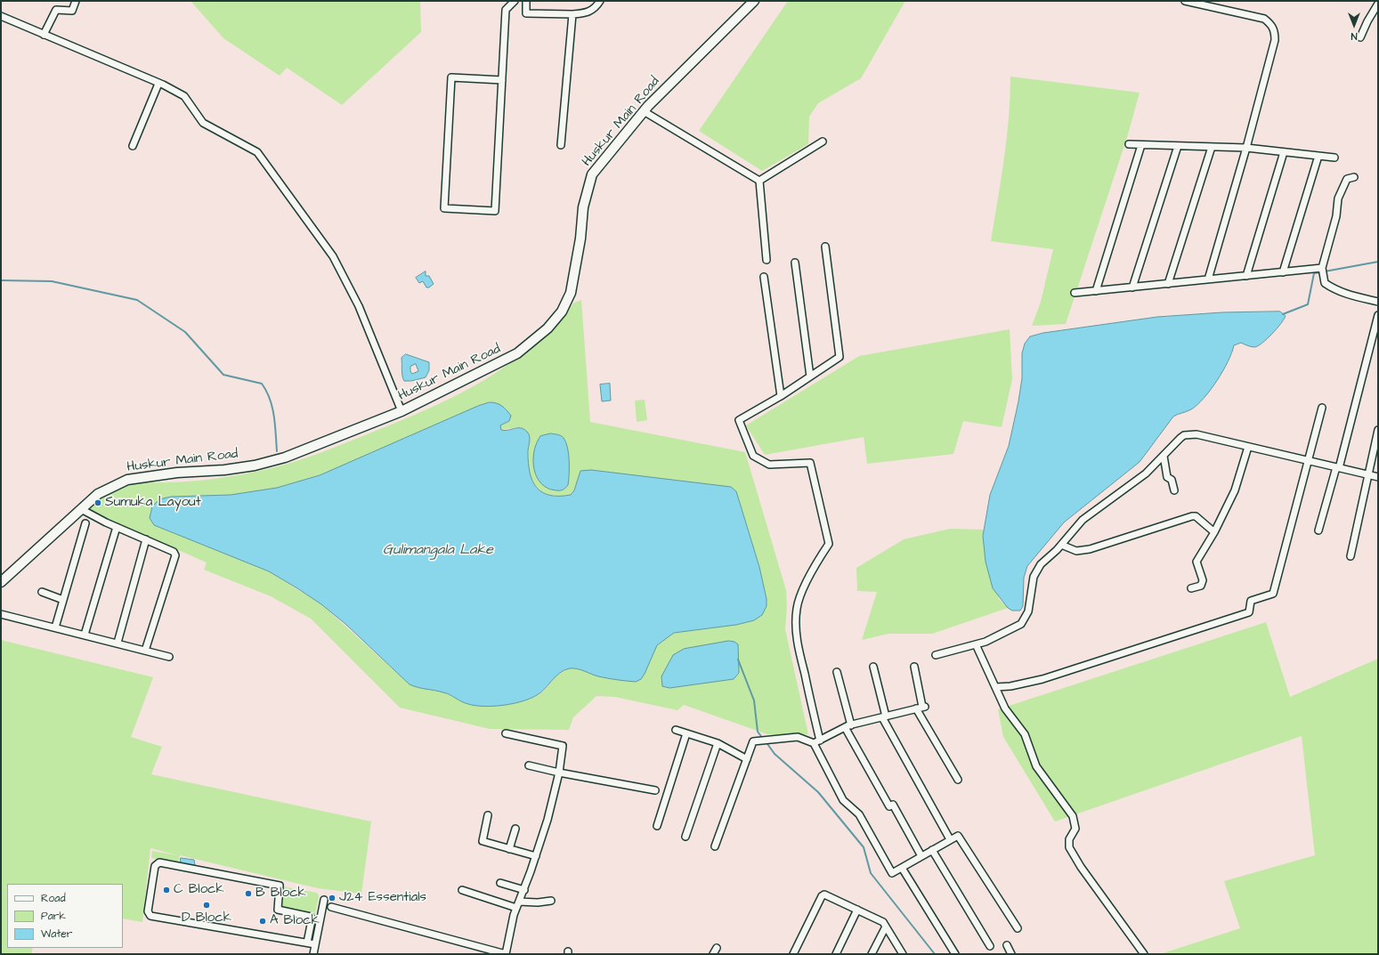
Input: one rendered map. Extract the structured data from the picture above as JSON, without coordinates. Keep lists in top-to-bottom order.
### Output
{
  "streets": {
    "main road": ["Huskur Main Road"]
  },
  "water": ["Gulimangala Lake"],
  "places": [
    "Sumuka Layout",
    "C Block",
    "B Block",
    "J24 Essentials",
    "D Block",
    "A Block"
  ],
  "legend": ["Road", "Park", "Water"],
  "north": "bottom"
}
